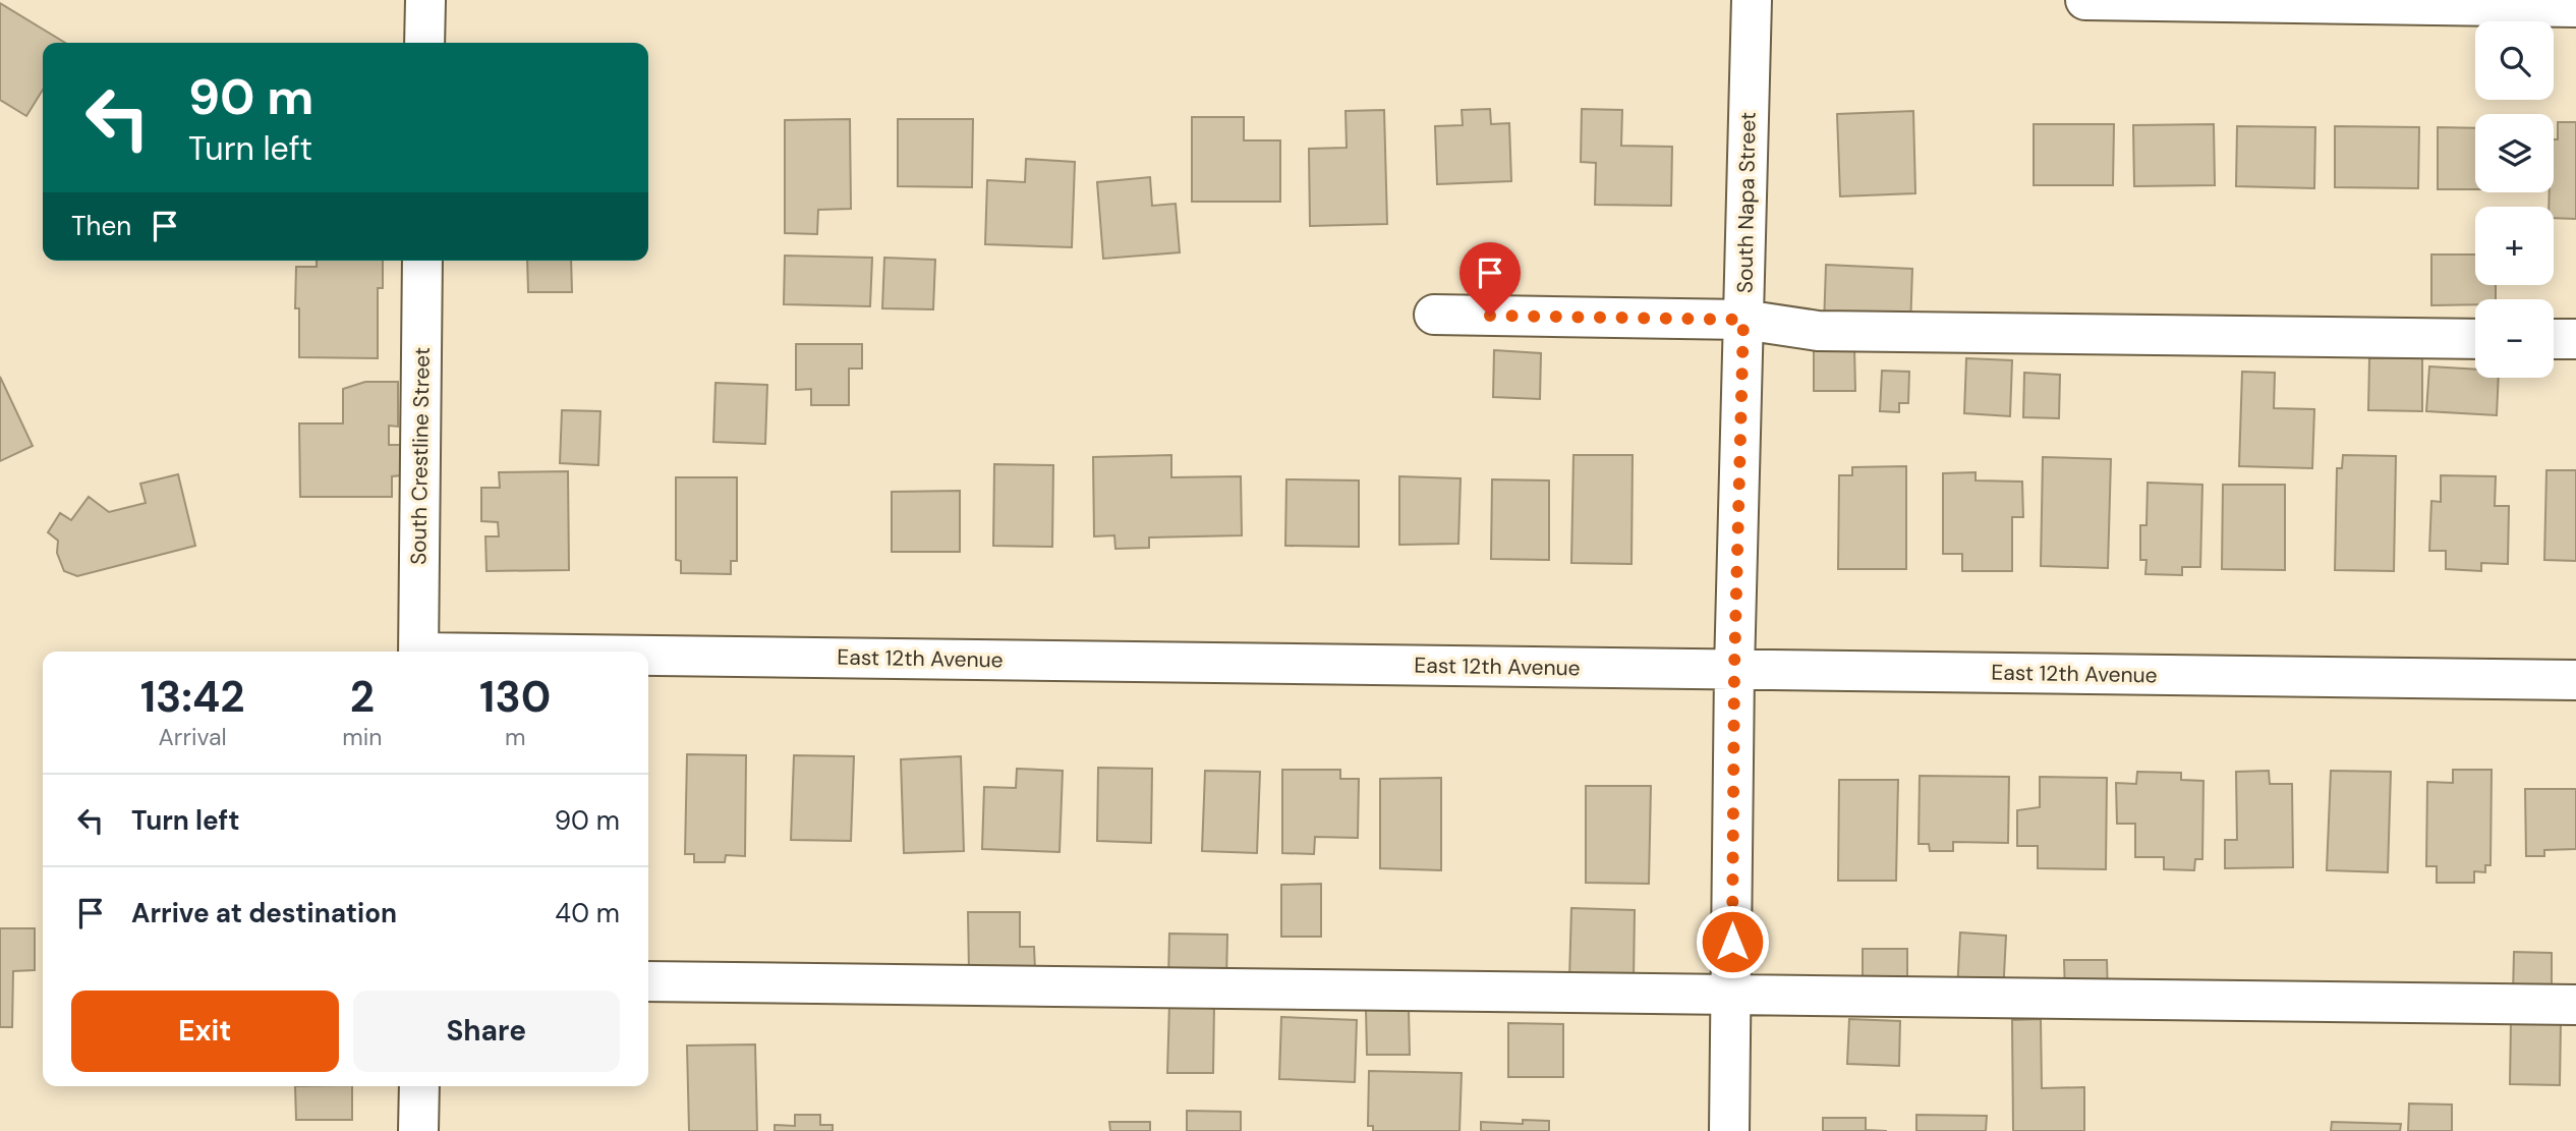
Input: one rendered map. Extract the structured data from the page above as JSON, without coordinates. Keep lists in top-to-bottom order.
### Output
{
  "streets": {
    "street": ["South Napa Street", "South Crestline Street", "East 12th Avenue"]
  },
  "crossings": [
    ["South Napa Street", "East 12th Avenue"]
  ],
  "page": {
    "map_buttons": ["+", "−"],
    "turn": ["90 m", "Turn left"],
    "then": "Then",
    "eta": [
      "13:42",
      "Arrival",
      "2",
      "min",
      "130",
      "m"
    ],
    "list": [
      {
        "name": "Turn left",
        "value": "90 m"
      },
      {
        "name": "Arrive at destination",
        "value": "40 m"
      }
    ],
    "buttons": ["Exit", "Share"]
  }
}
